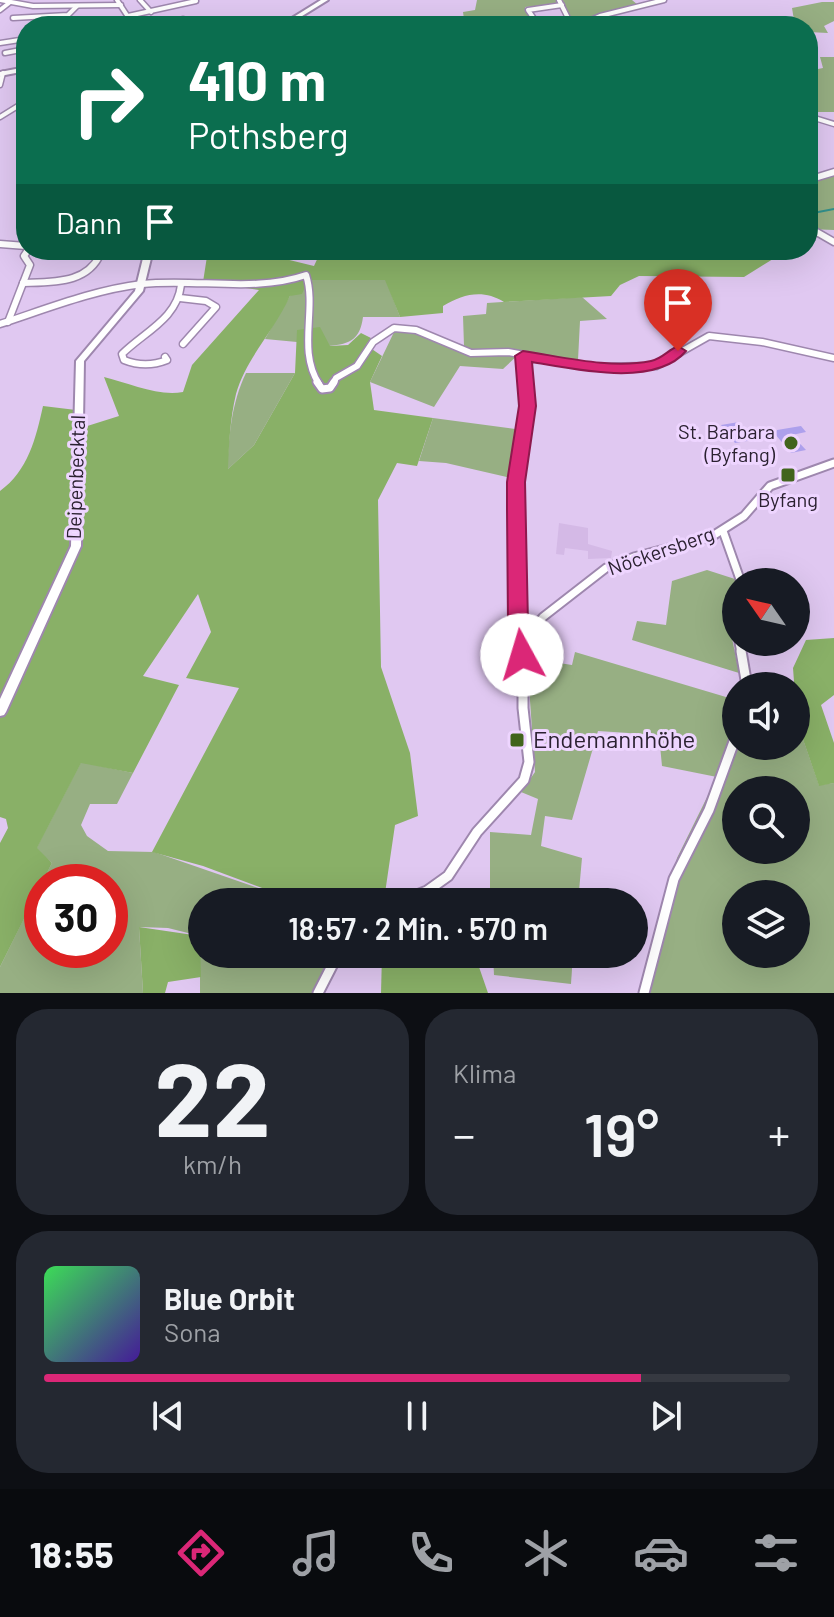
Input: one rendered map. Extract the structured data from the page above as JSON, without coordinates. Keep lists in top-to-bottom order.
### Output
{
  "streets": {
    "main road": ["Deipenbecktal"],
    "street": ["Nöckersberg"]
  },
  "places": {
    "other": ["St. Barbara (Byfang)"],
    "transit": ["Byfang", "Endemannhöhe"]
  },
  "north": "top left",
  "page": {
    "turn": ["410 m", "Pothsberg"],
    "then": "Dann",
    "limit": "30",
    "trip": "18:57 · 2 Min. · 570 m",
    "tile": [
      ["22", "km/h"],
      "Klima"
    ],
    "heat": ["−", "19°", "+"],
    "song": ["Blue Orbit", "Sona"],
    "tabs": "18:55"
  }
}
